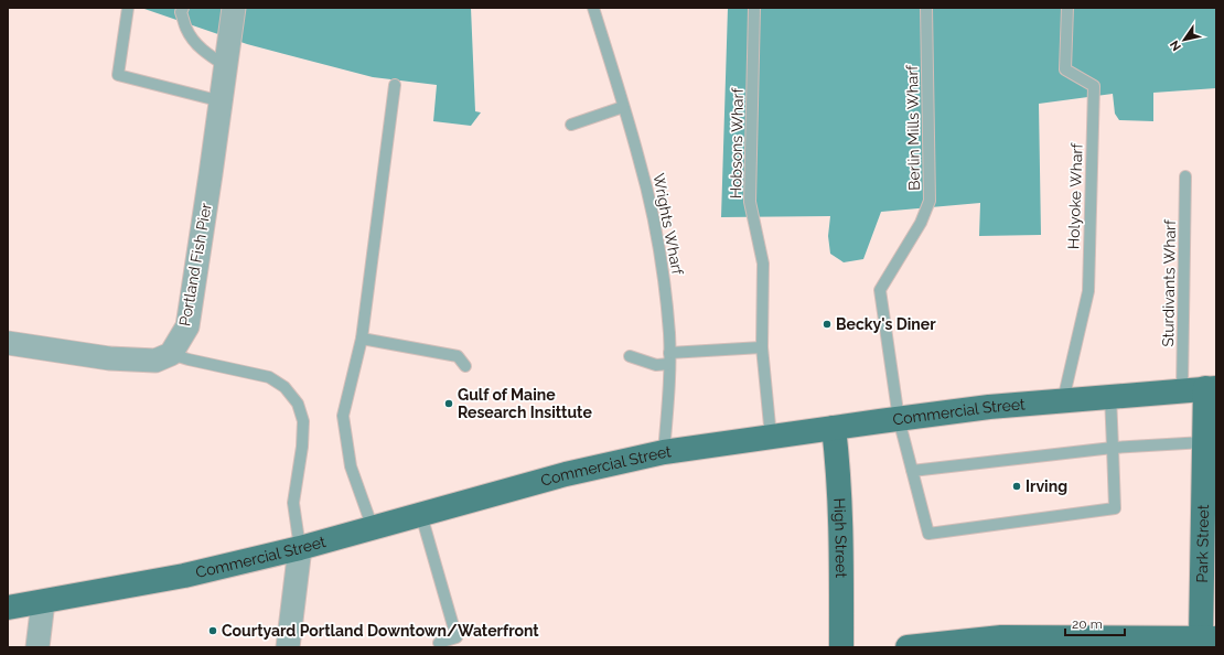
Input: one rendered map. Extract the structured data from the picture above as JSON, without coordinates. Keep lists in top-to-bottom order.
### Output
{
  "streets": {
    "main road": ["Commercial Street", "High Street", "Park Street"],
    "street": ["Portland Fish Pier"],
    "lane": [
      "Berlin Mills Wharf",
      "Hobsons Wharf",
      "Holyoke Wharf",
      "Wrights Wharf",
      "Sturdivants Wharf"
    ]
  },
  "crossings": [
    ["Berlin Mills Wharf", "Commercial Street"],
    ["Hobsons Wharf", "Commercial Street"],
    ["Holyoke Wharf", "Commercial Street"],
    ["Wrights Wharf", "Commercial Street"],
    ["Sturdivants Wharf", "Commercial Street"],
    ["Sturdivants Wharf", "Park Street"],
    ["Commercial Street", "High Street"],
    ["Commercial Street", "Park Street"]
  ],
  "places": [
    "Becky's Diner",
    "Gulf of Maine Research Insittute",
    "Irving",
    "Courtyard Portland Downtown/Waterfront"
  ],
  "scale_bar": "20 m",
  "north": "bottom left"
}
